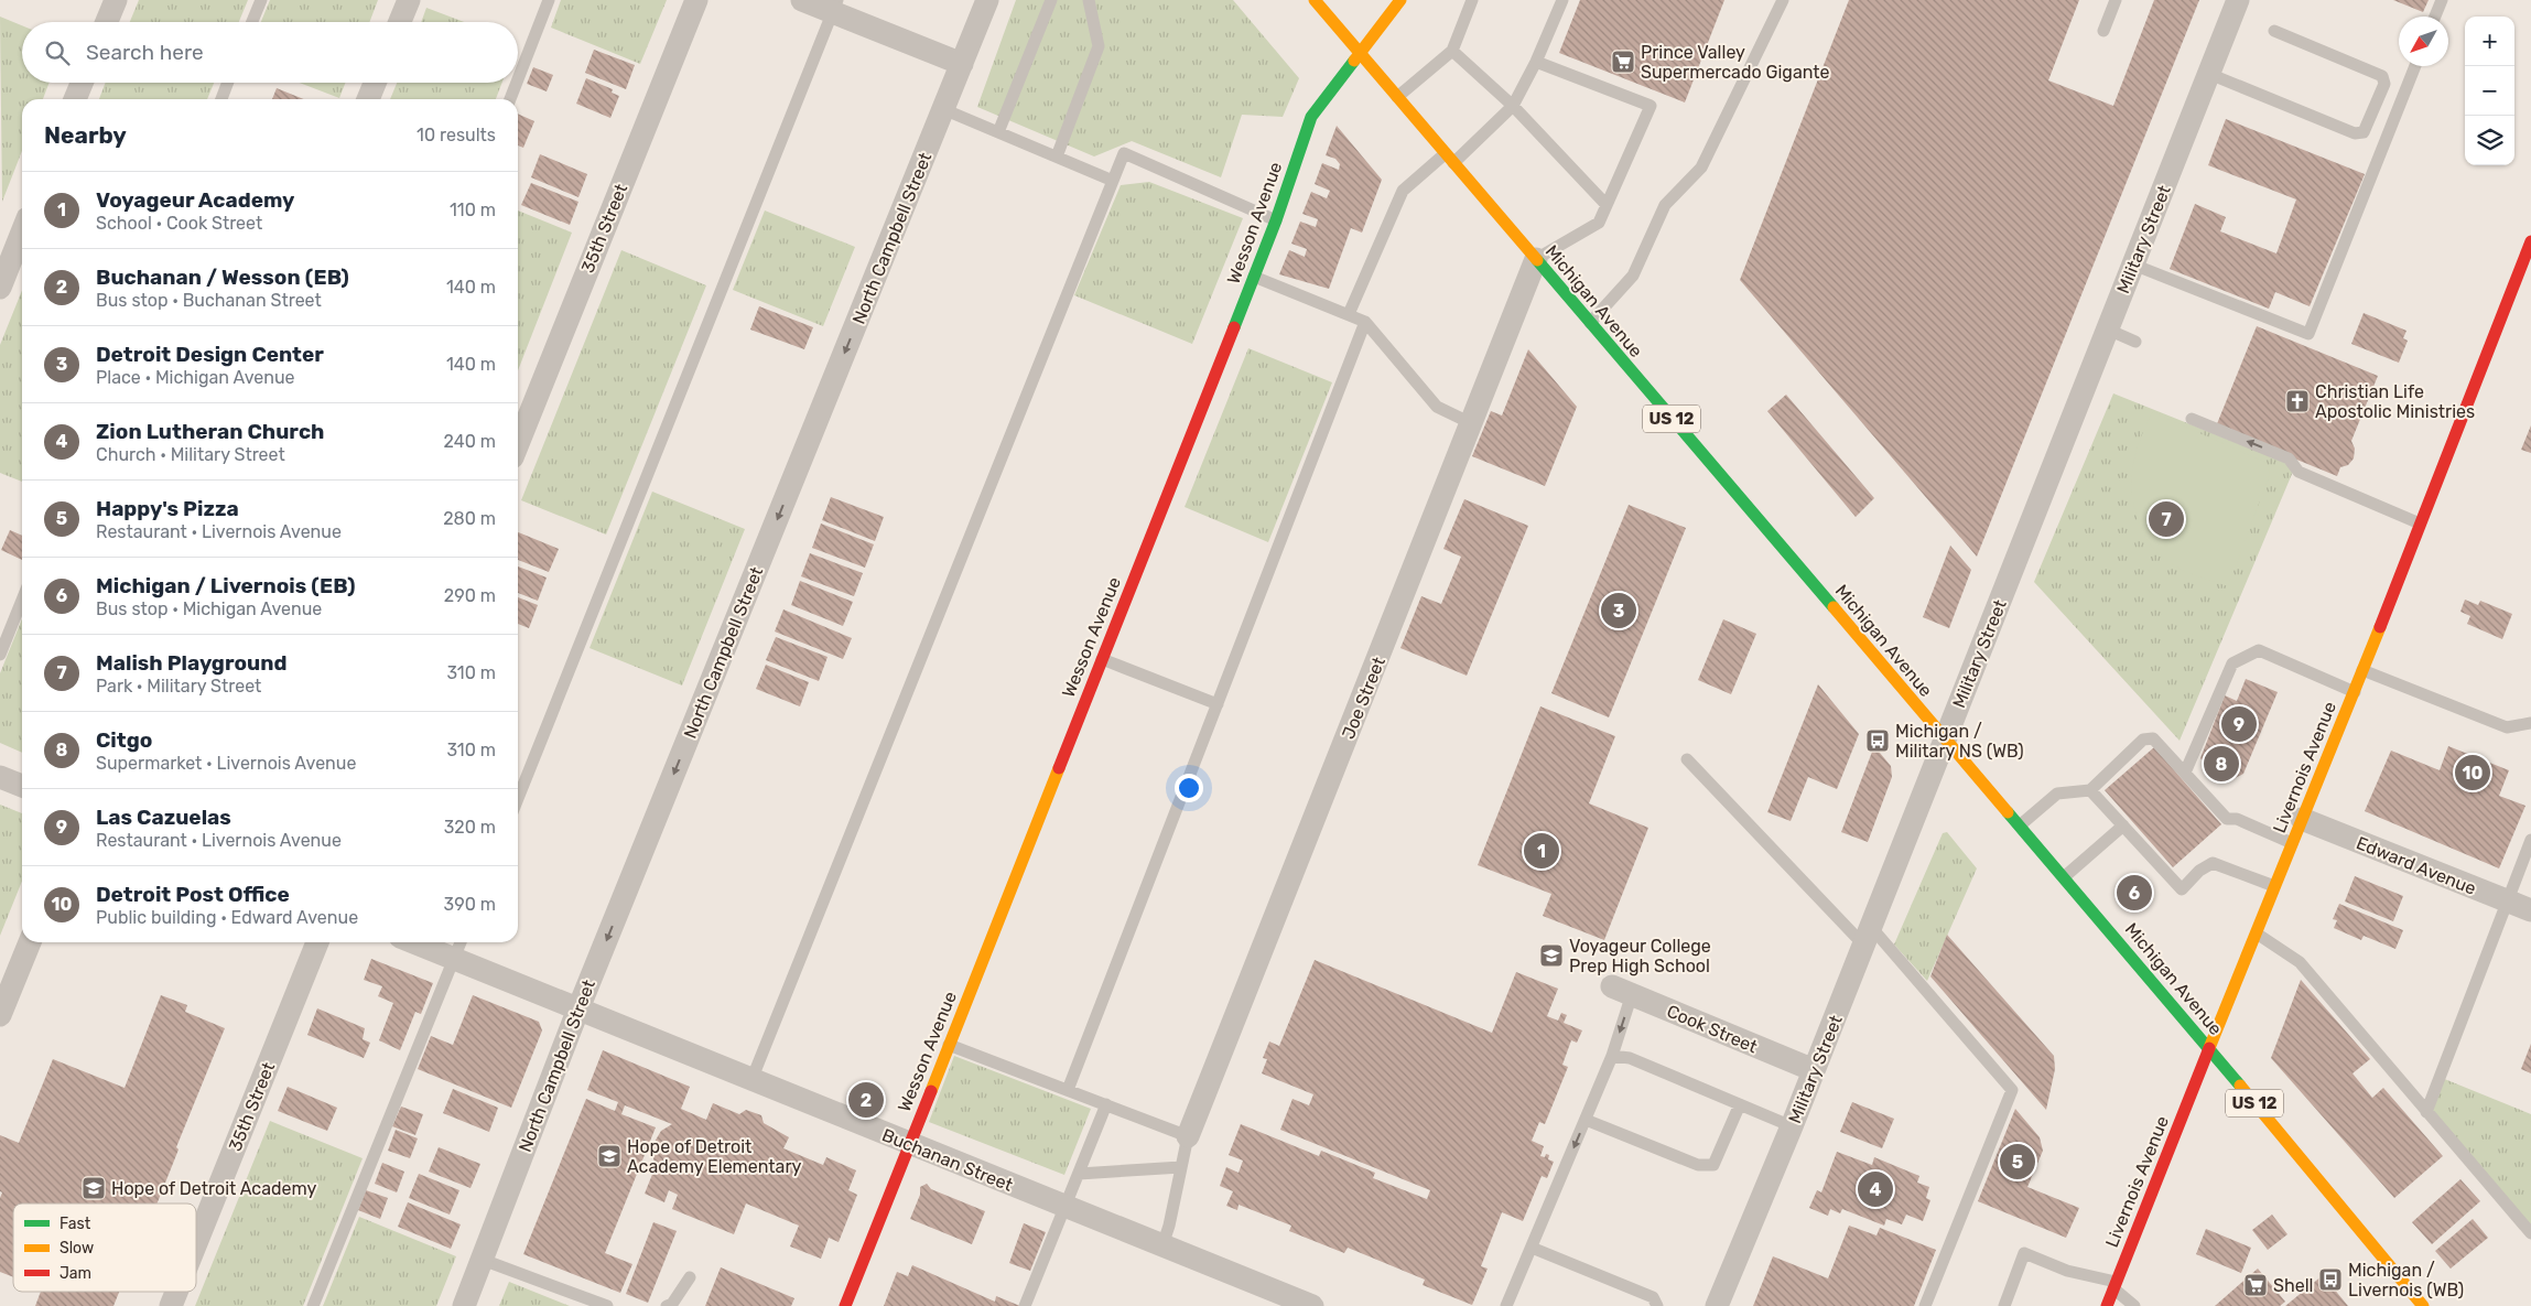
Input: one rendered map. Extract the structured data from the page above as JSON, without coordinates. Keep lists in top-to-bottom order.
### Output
{
  "streets": {
    "main road": [
      "Wesson Avenue",
      "Michigan Avenue",
      "US 12",
      "Livernois Avenue"
    ],
    "street": [
      "35th Street",
      "North Campbell Street",
      "Military Street",
      "Joe Street",
      "Edward Avenue",
      "Cook Street",
      "Buchanan Street"
    ]
  },
  "crossings": [
    ["Wesson Avenue", "Michigan Avenue"],
    ["Wesson Avenue", "Buchanan Street"],
    ["North Campbell Street", "Buchanan Street"],
    ["Military Street", "Michigan Avenue"],
    ["Military Street", "Cook Street"],
    ["Michigan Avenue", "Joe Street"],
    ["Michigan Avenue", "Livernois Avenue"],
    ["Livernois Avenue", "Edward Avenue"]
  ],
  "one_way": ["North Campbell Street"],
  "places": {
    "supermarket": ["Prince Valley Supermercado Gigante", "Shell"],
    "church": ["Christian Life Apostolic Ministries"],
    "bus stop": ["Michigan / Military NS (WB)", "Michigan / Livernois (WB)"],
    "school or university": ["Voyageur College Prep High School", "Hope of Detroit Academy Elementary", "Hope of Detroit Academy"]
  },
  "legend": ["Fast", "Slow", "Jam"],
  "north": "bottom left",
  "page": {
    "map_buttons": ["+", "−"],
    "search": "Search here",
    "heading": ["Nearby", "10 results"],
    "list": [
      {
        "mark": "1",
        "name": "Voyageur Academy",
        "note": "School · Cook Street",
        "value": "110 m"
      },
      {
        "mark": "2",
        "name": "Buchanan / Wesson (EB)",
        "note": "Bus stop · Buchanan Street",
        "value": "140 m"
      },
      {
        "mark": "3",
        "name": "Detroit Design Center",
        "note": "Place · Michigan Avenue",
        "value": "140 m"
      },
      {
        "mark": "4",
        "name": "Zion Lutheran Church",
        "note": "Church · Military Street",
        "value": "240 m"
      },
      {
        "mark": "5",
        "name": "Happy's Pizza",
        "note": "Restaurant · Livernois Avenue",
        "value": "280 m"
      },
      {
        "mark": "6",
        "name": "Michigan / Livernois (EB)",
        "note": "Bus stop · Michigan Avenue",
        "value": "290 m"
      },
      {
        "mark": "7",
        "name": "Malish Playground",
        "note": "Park · Military Street",
        "value": "310 m"
      },
      {
        "mark": "8",
        "name": "Citgo",
        "note": "Supermarket · Livernois Avenue",
        "value": "310 m"
      },
      {
        "mark": "9",
        "name": "Las Cazuelas",
        "note": "Restaurant · Livernois Avenue",
        "value": "320 m"
      },
      {
        "mark": "10",
        "name": "Detroit Post Office",
        "note": "Public building · Edward Avenue",
        "value": "390 m"
      }
    ],
    "pins": [
      "7",
      "3",
      "9",
      "8",
      "10",
      "1",
      "6",
      "2",
      "5",
      "4"
    ]
  }
}
